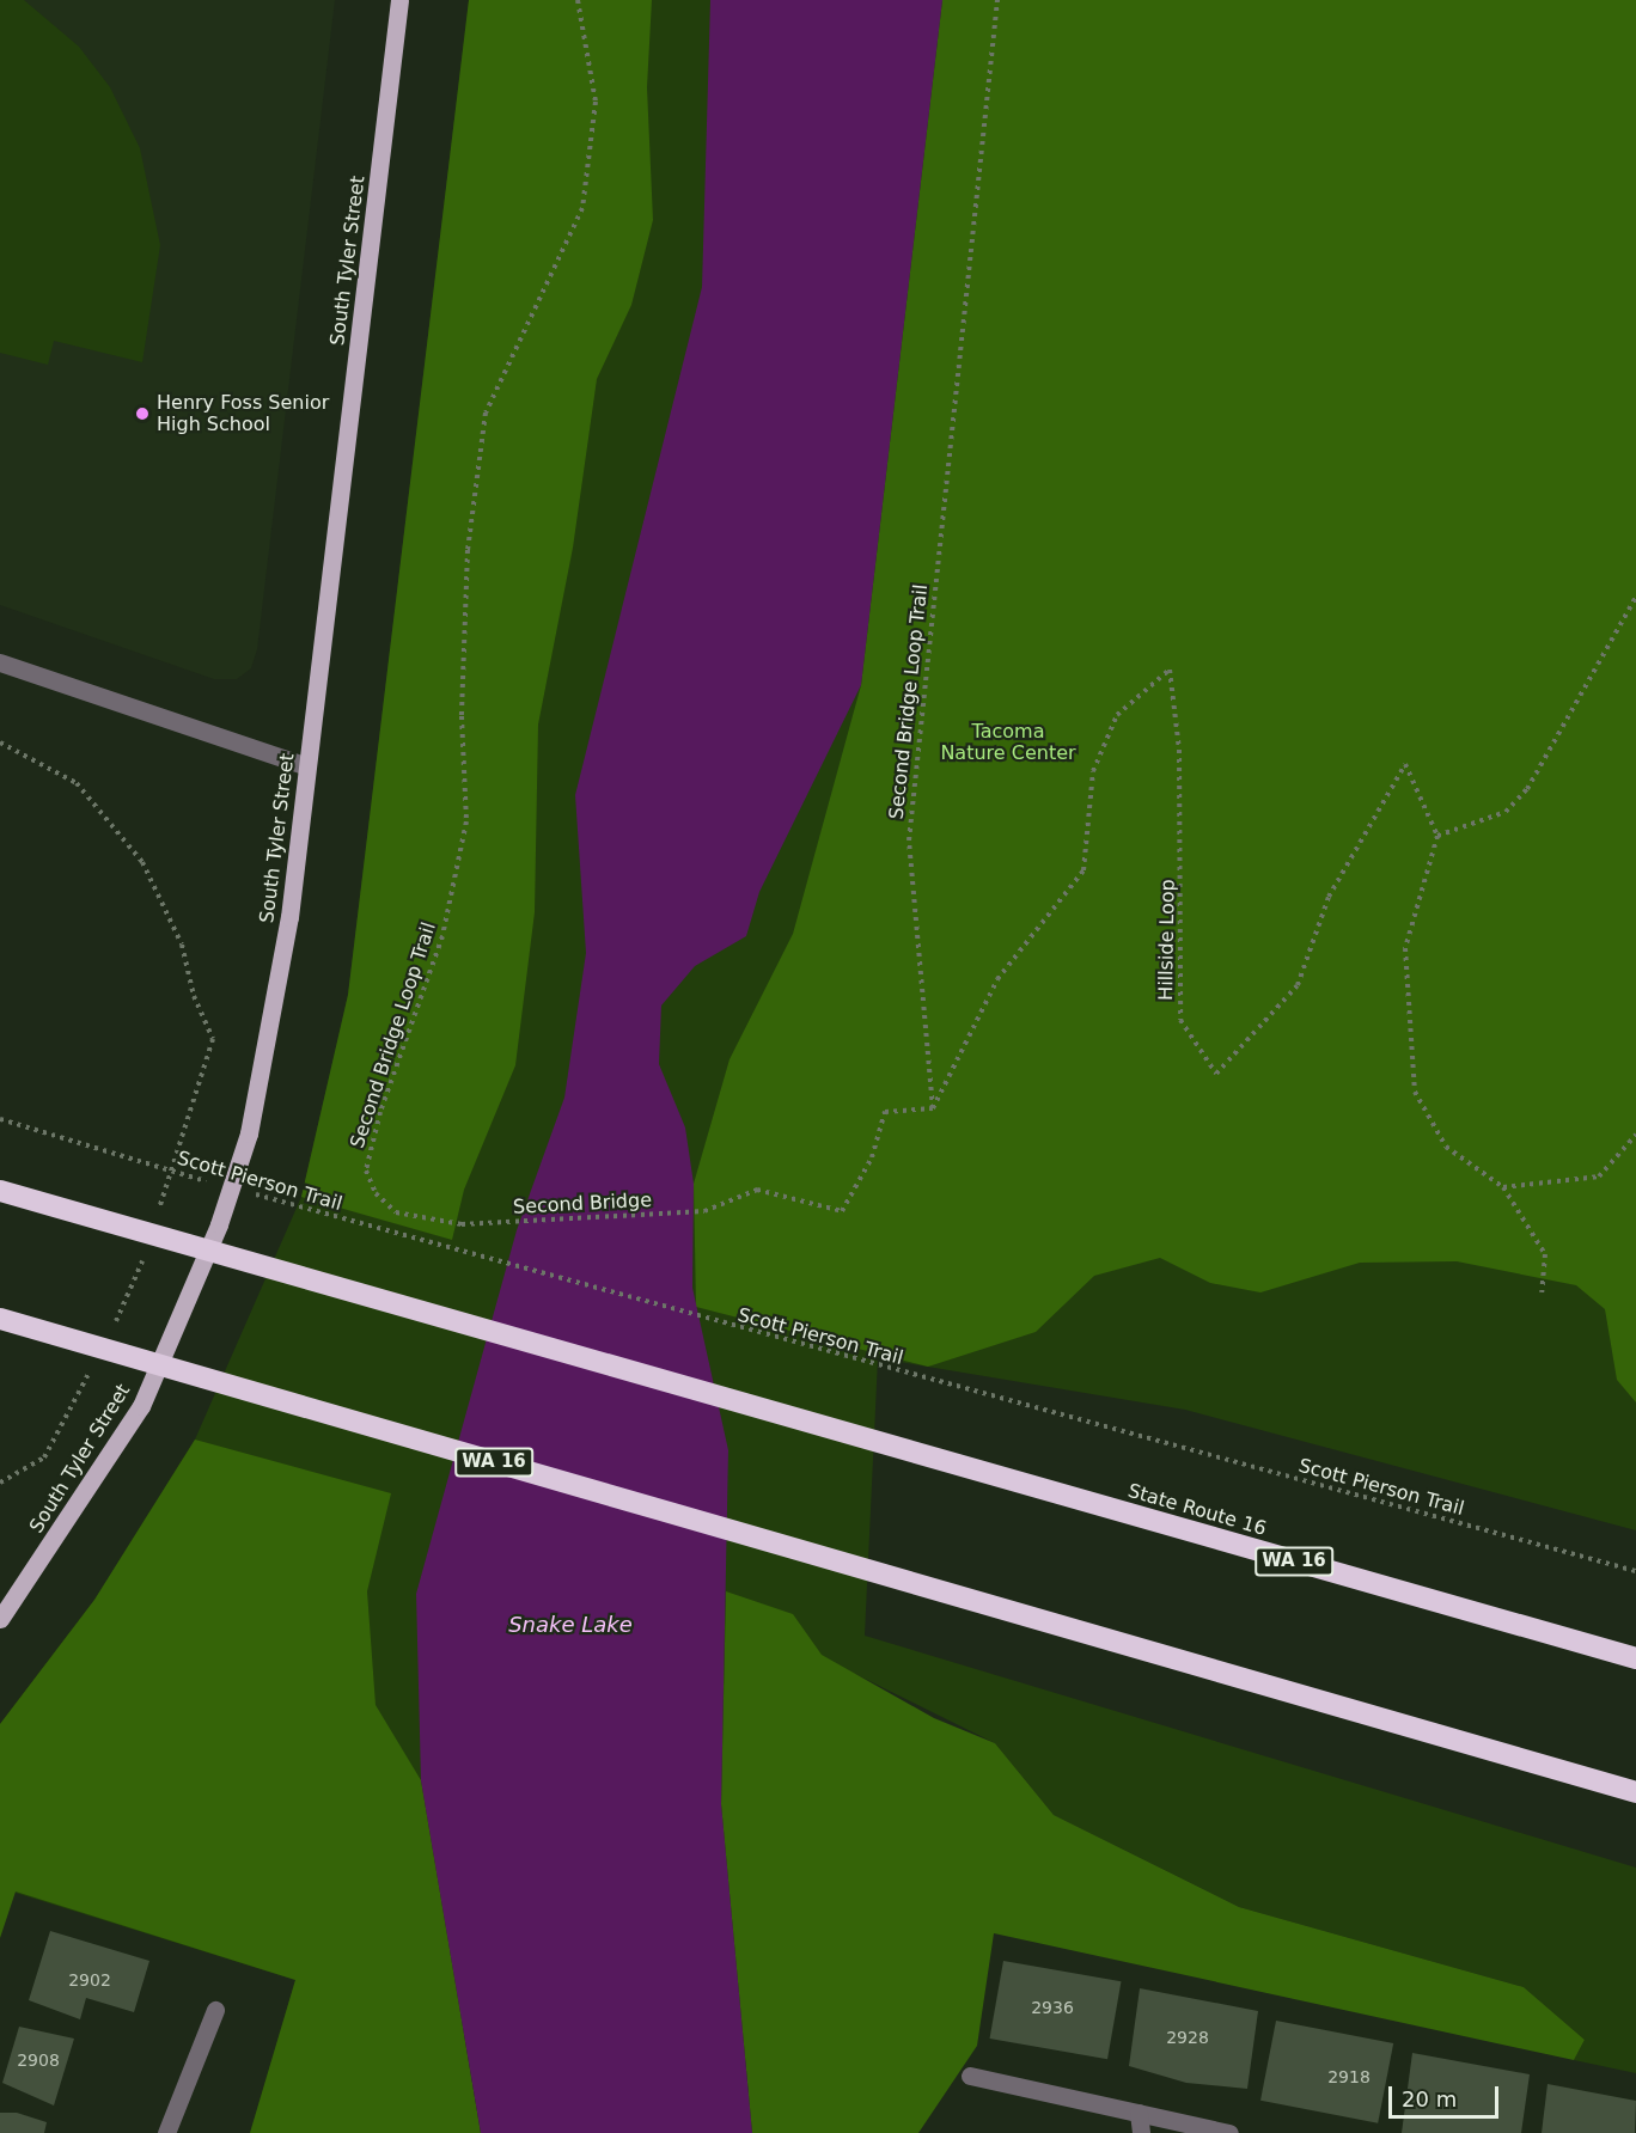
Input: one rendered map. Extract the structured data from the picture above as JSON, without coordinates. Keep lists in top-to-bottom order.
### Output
{
  "streets": {
    "highway": ["WA 16", "State Route 16"],
    "main road": ["South Tyler Street"],
    "path": [
      "Second Bridge Loop Trail",
      "Hillside Loop",
      "Scott Pierson Trail",
      "Second Bridge"
    ]
  },
  "crossings": [
    ["Second Bridge Loop Trail", "Hillside Loop"],
    ["Second Bridge Loop Trail", "Second Bridge"],
    ["Hillside Loop", "Second Bridge"],
    ["WA 16", "State Route 16"]
  ],
  "water": ["Snake Lake"],
  "parks": ["Tacoma Nature Center"],
  "places": ["Henry Foss Senior High School"],
  "house_numbers": [
    "2902",
    "2936",
    "2928",
    "2908",
    "2918"
  ],
  "scale_bar": "20 m"
}
